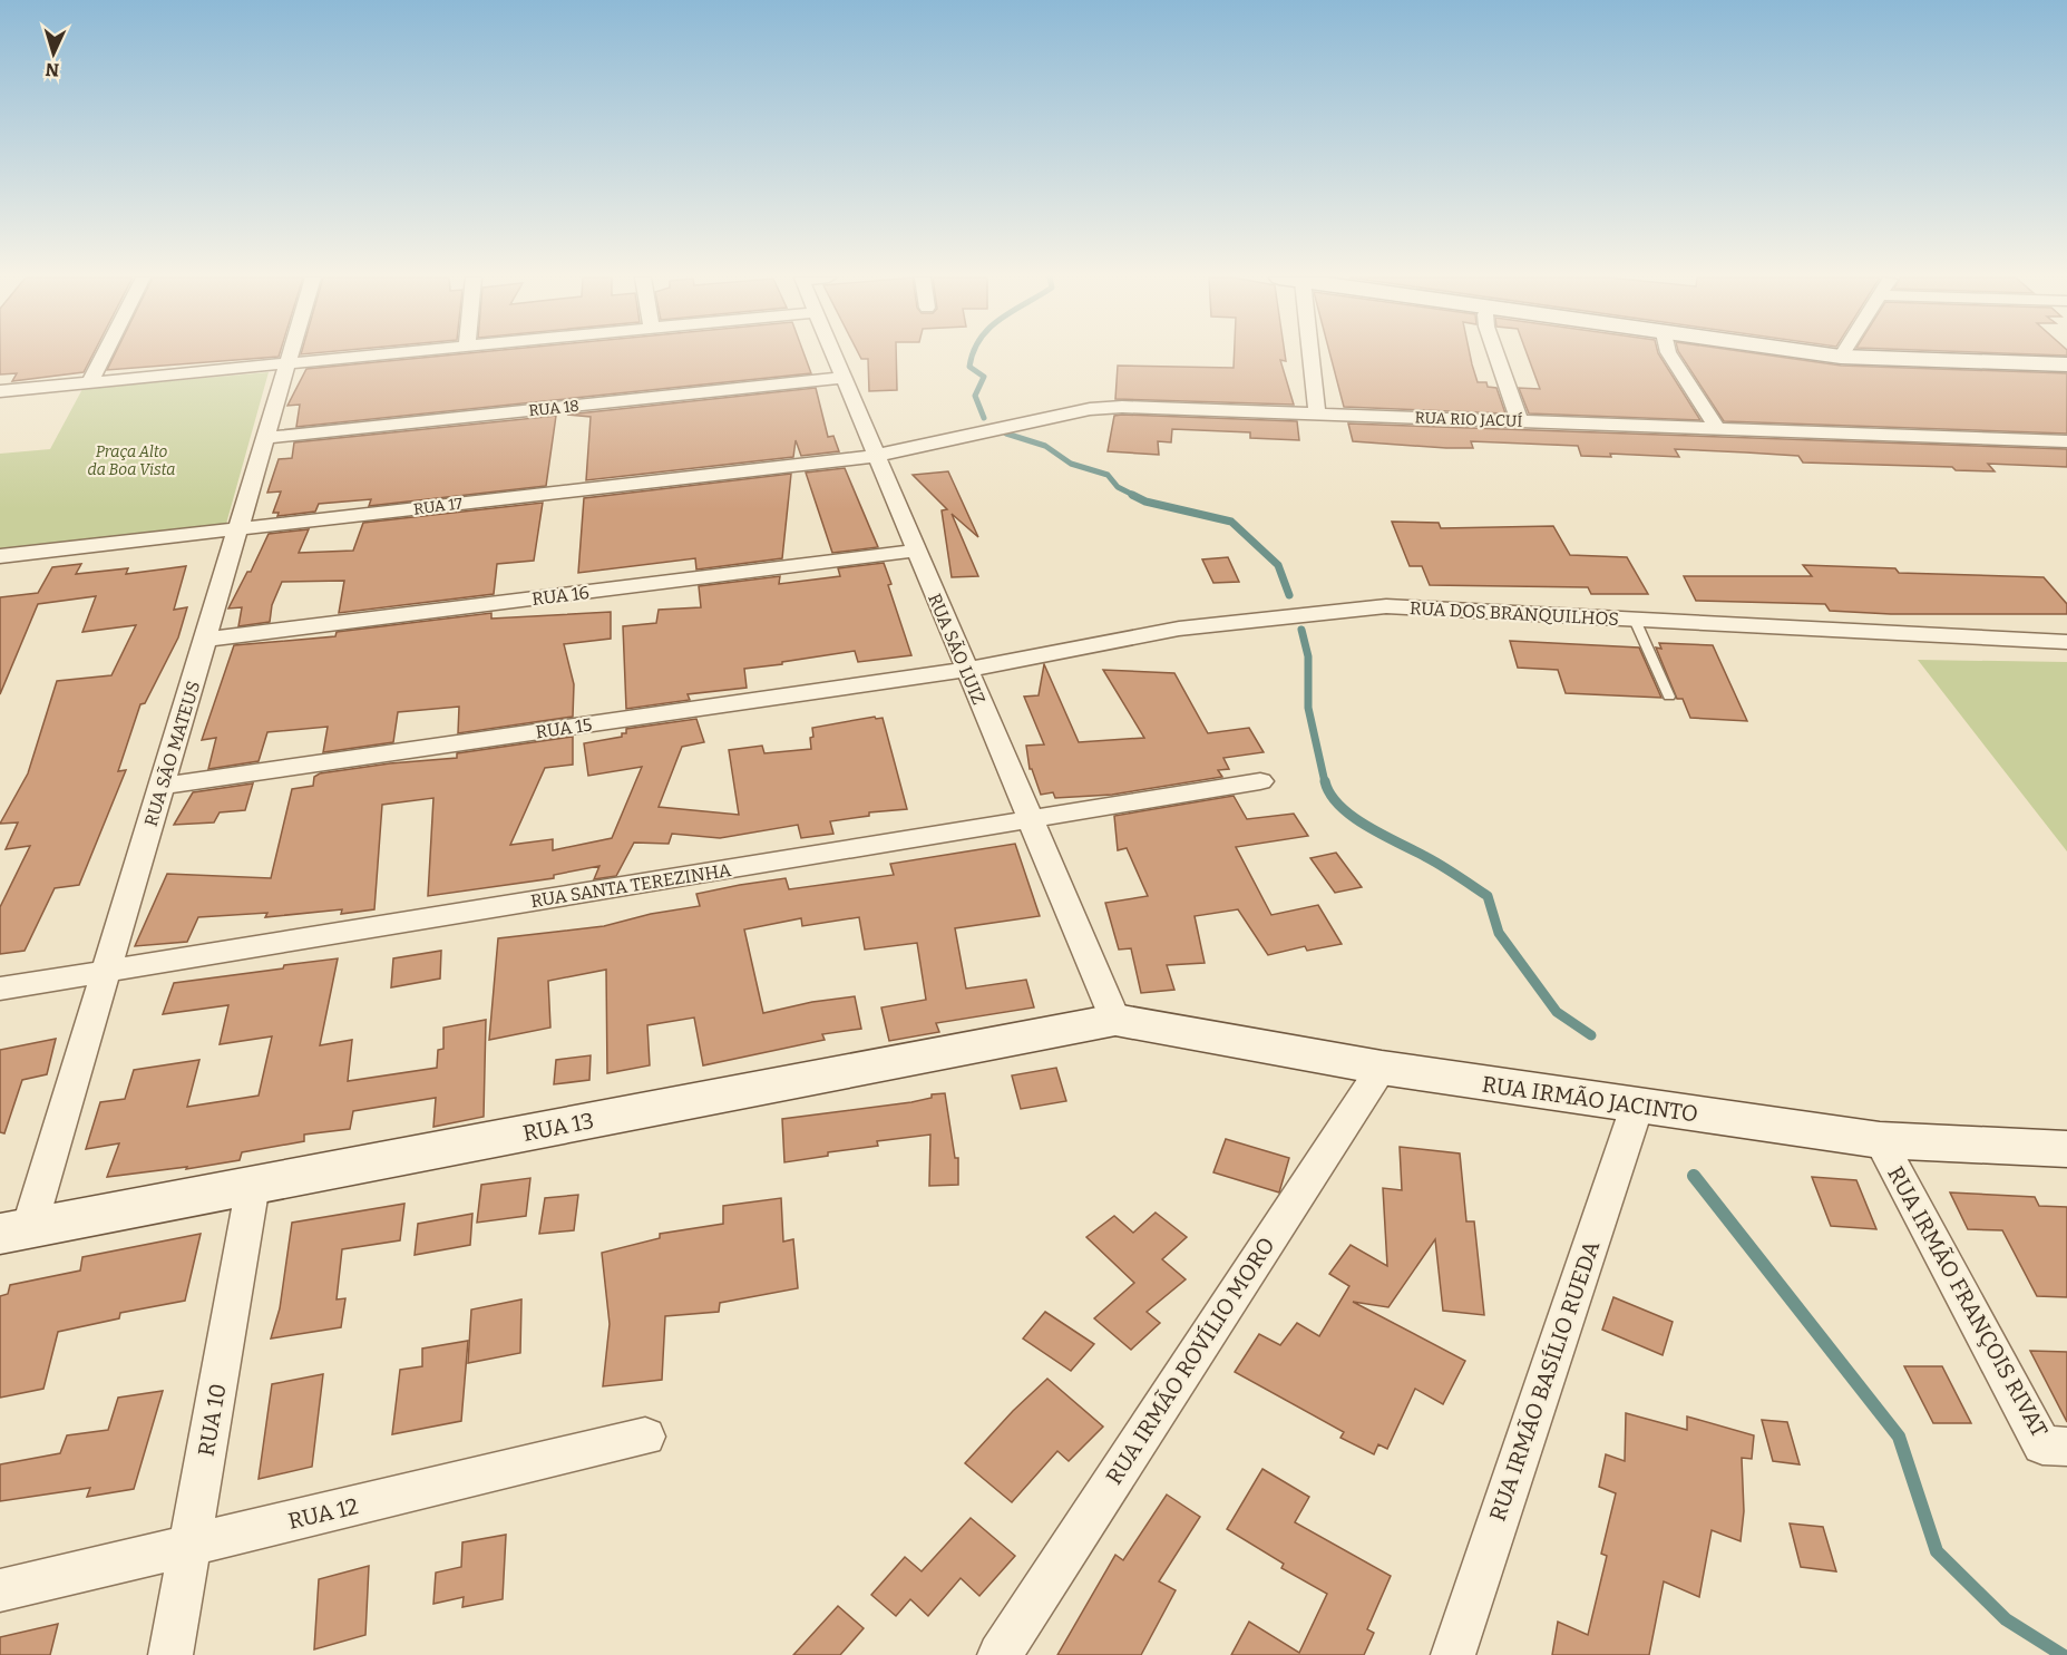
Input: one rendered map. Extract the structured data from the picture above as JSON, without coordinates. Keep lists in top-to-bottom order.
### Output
{
  "streets": {
    "street": [
      "RUA 18",
      "RUA RIO JACUÍ",
      "RUA 17",
      "RUA 16",
      "RUA DOS BRANQUILHOS",
      "RUA SÃO LUIZ",
      "RUA 15",
      "RUA SÃO MATEUS",
      "RUA SANTA TEREZINHA",
      "RUA IRMÃO JACINTO",
      "RUA 13",
      "RUA IRMÃO FRANÇOIS RIVAT",
      "RUA IRMÃO ROVÍLIO MORO",
      "RUA IRMÃO BASÍLIO RUEDA",
      "RUA 10",
      "RUA 12"
    ]
  },
  "crossings": [
    ["RUA 18", "RUA SÃO LUIZ"],
    ["RUA 18", "RUA SÃO MATEUS"],
    ["RUA RIO JACUÍ", "RUA 17"],
    ["RUA RIO JACUÍ", "RUA SÃO LUIZ"],
    ["RUA 17", "RUA SÃO LUIZ"],
    ["RUA 17", "RUA SÃO MATEUS"],
    ["RUA 16", "RUA SÃO LUIZ"],
    ["RUA 16", "RUA SÃO MATEUS"],
    ["RUA DOS BRANQUILHOS", "RUA SÃO LUIZ"],
    ["RUA DOS BRANQUILHOS", "RUA 15"],
    ["RUA SÃO LUIZ", "RUA 15"],
    ["RUA SÃO LUIZ", "RUA SANTA TEREZINHA"],
    ["RUA SÃO LUIZ", "RUA IRMÃO JACINTO"],
    ["RUA SÃO LUIZ", "RUA 13"],
    ["RUA 15", "RUA SÃO MATEUS"],
    ["RUA SÃO MATEUS", "RUA SANTA TEREZINHA"],
    ["RUA SÃO MATEUS", "RUA 13"],
    ["RUA IRMÃO JACINTO", "RUA 13"],
    ["RUA IRMÃO JACINTO", "RUA IRMÃO FRANÇOIS RIVAT"],
    ["RUA IRMÃO JACINTO", "RUA IRMÃO ROVÍLIO MORO"],
    ["RUA IRMÃO JACINTO", "RUA IRMÃO BASÍLIO RUEDA"],
    ["RUA 13", "RUA 10"],
    ["RUA 10", "RUA 12"]
  ],
  "parks": ["Praça Alto da Boa Vista"],
  "north": "bottom"
}
